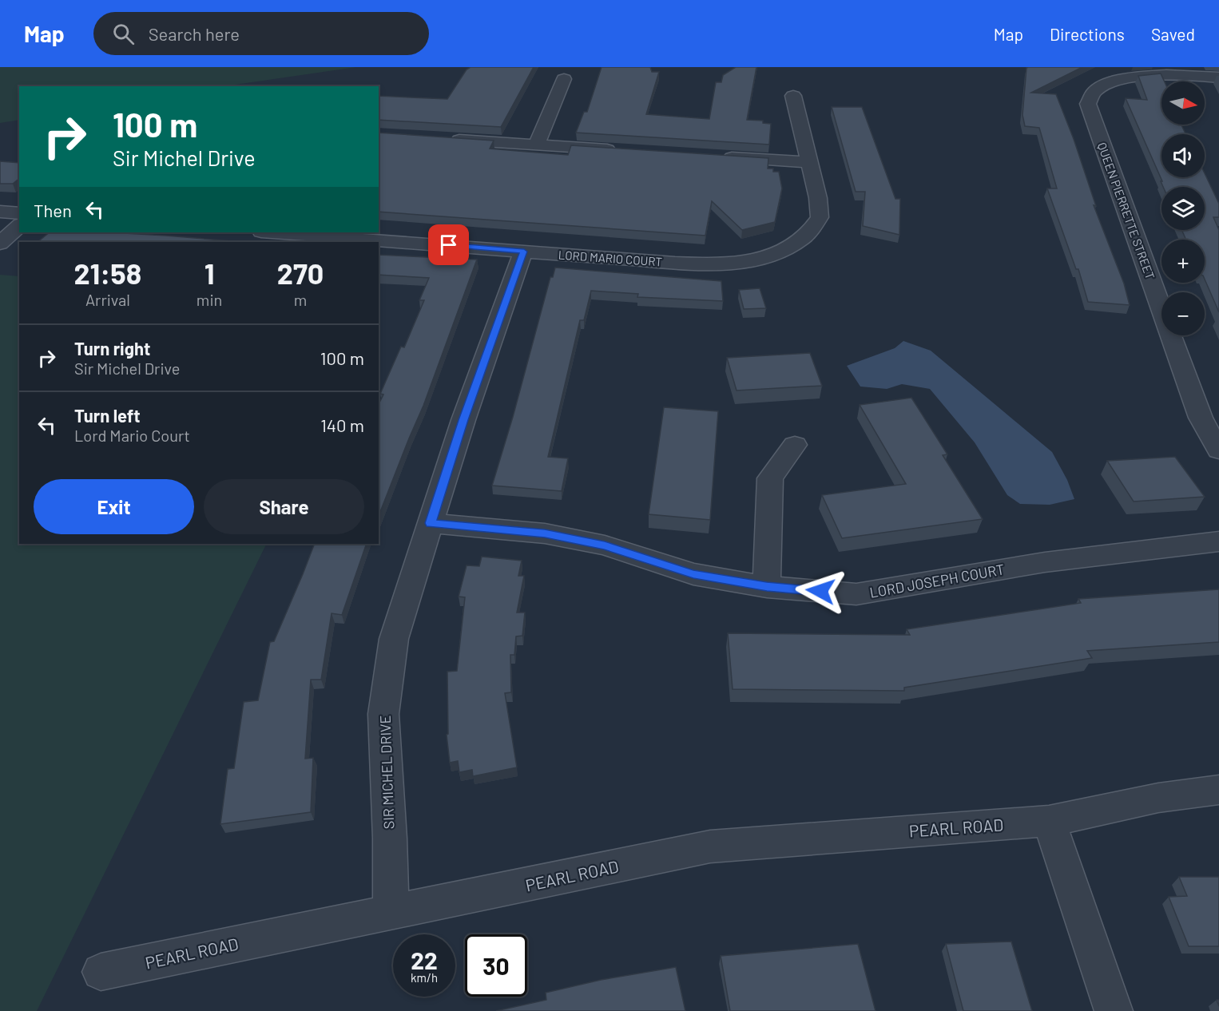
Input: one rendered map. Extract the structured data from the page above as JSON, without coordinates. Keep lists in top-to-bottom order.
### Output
{
  "streets": {
    "street": [
      "QUEEN PIERRETTE STREET",
      "LORD MARIO COURT",
      "LORD JOSEPH COURT",
      "SIR MICHEL DRIVE",
      "PEARL ROAD"
    ]
  },
  "crossings": [
    ["LORD MARIO COURT", "SIR MICHEL DRIVE"],
    ["LORD JOSEPH COURT", "SIR MICHEL DRIVE"],
    ["SIR MICHEL DRIVE", "PEARL ROAD"]
  ],
  "north": "right",
  "page": {
    "header": "Map",
    "search": "Search here",
    "nav": ["Map", "Directions", "Saved"],
    "map_buttons": ["+", "−"],
    "turn": ["100 m", "Sir Michel Drive"],
    "then": "Then",
    "eta": [
      "21:58",
      "Arrival",
      "1",
      "min",
      "270",
      "m"
    ],
    "list": [
      {
        "name": "Turn right",
        "note": "Sir Michel Drive",
        "value": "100 m"
      },
      {
        "name": "Turn left",
        "note": "Lord Mario Court",
        "value": "140 m"
      }
    ],
    "buttons": ["Exit", "Share"],
    "speed": "22 km/h",
    "limit": "30"
  }
}
